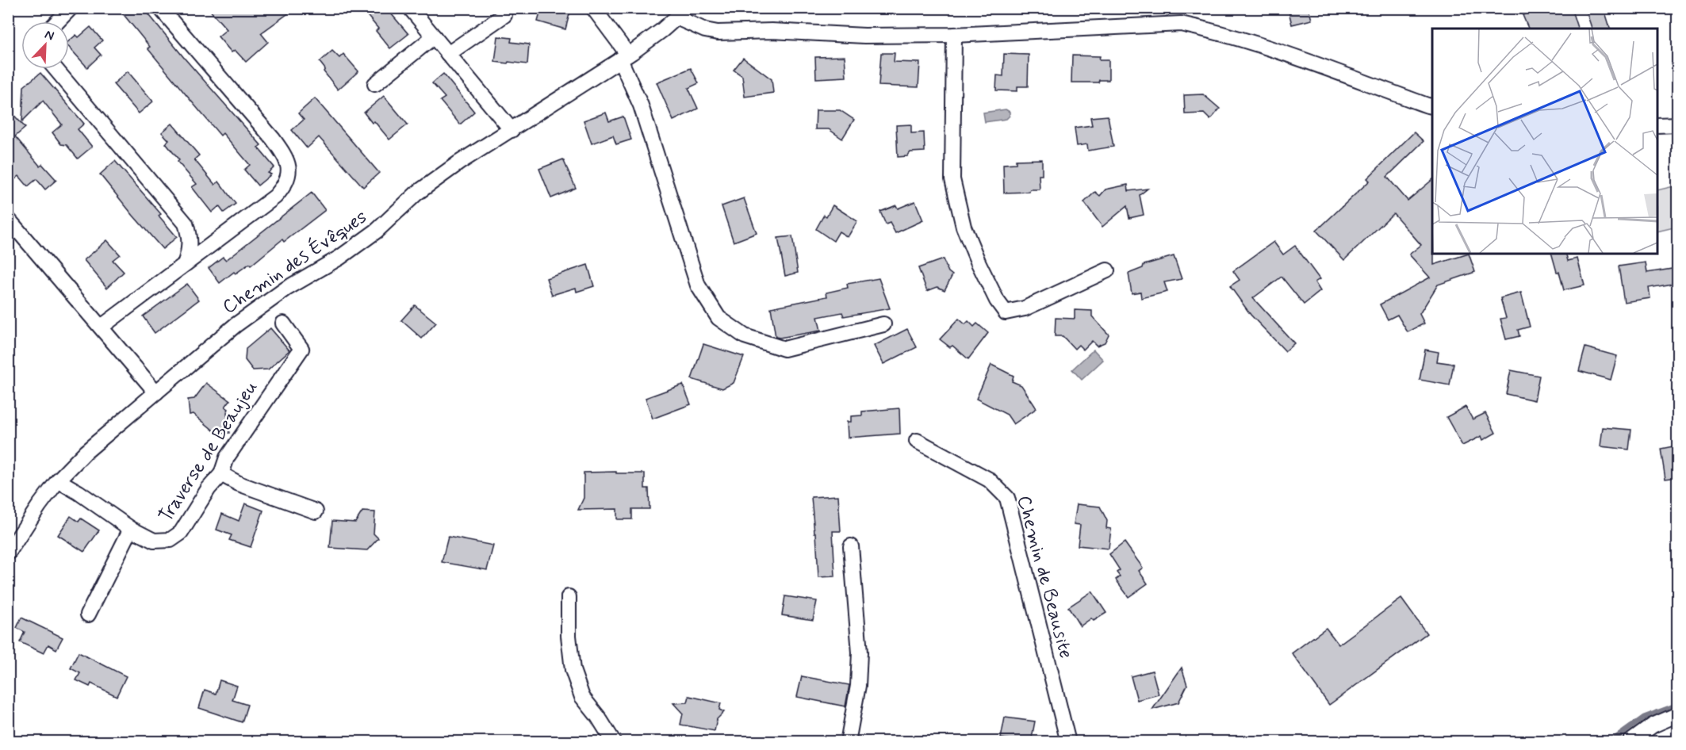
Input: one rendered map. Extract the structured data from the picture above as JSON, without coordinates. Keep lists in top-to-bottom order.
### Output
{
  "streets": {
    "street": ["Chemin des Évêques", "Traverse de Beaujeu", "Chemin de Beausite"]
  },
  "crossings": [
    ["Chemin des Évêques", "Traverse de Beaujeu"]
  ],
  "north": "top right"
}
